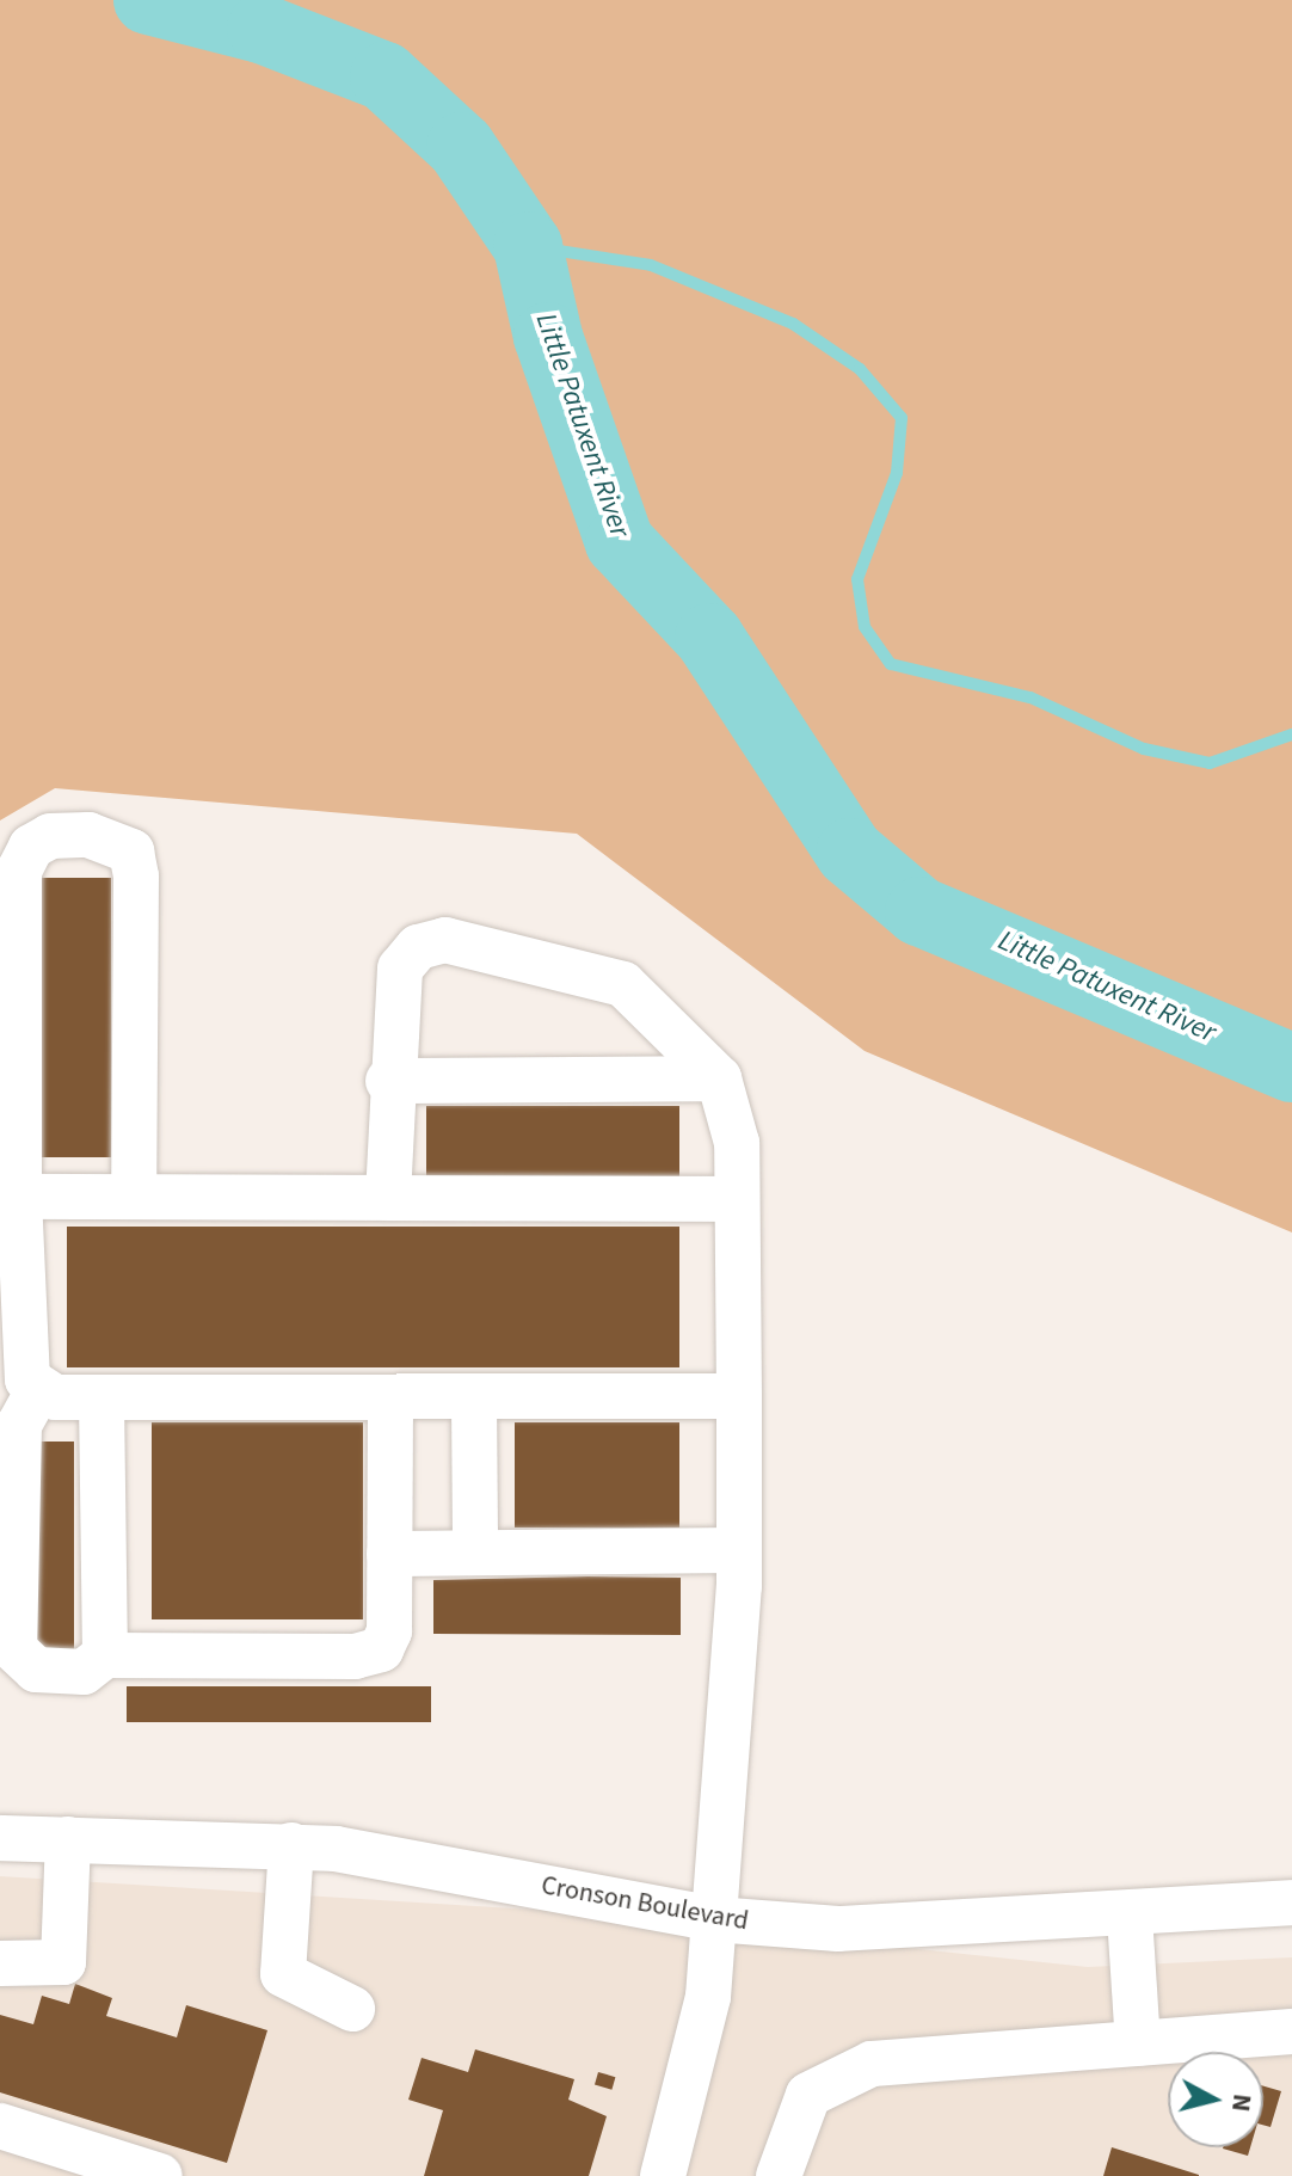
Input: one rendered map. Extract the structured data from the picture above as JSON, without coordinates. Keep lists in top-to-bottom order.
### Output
{
  "streets": {
    "street": ["Cronson Boulevard"]
  },
  "water": ["Little Patuxent River"],
  "north": "right"
}
